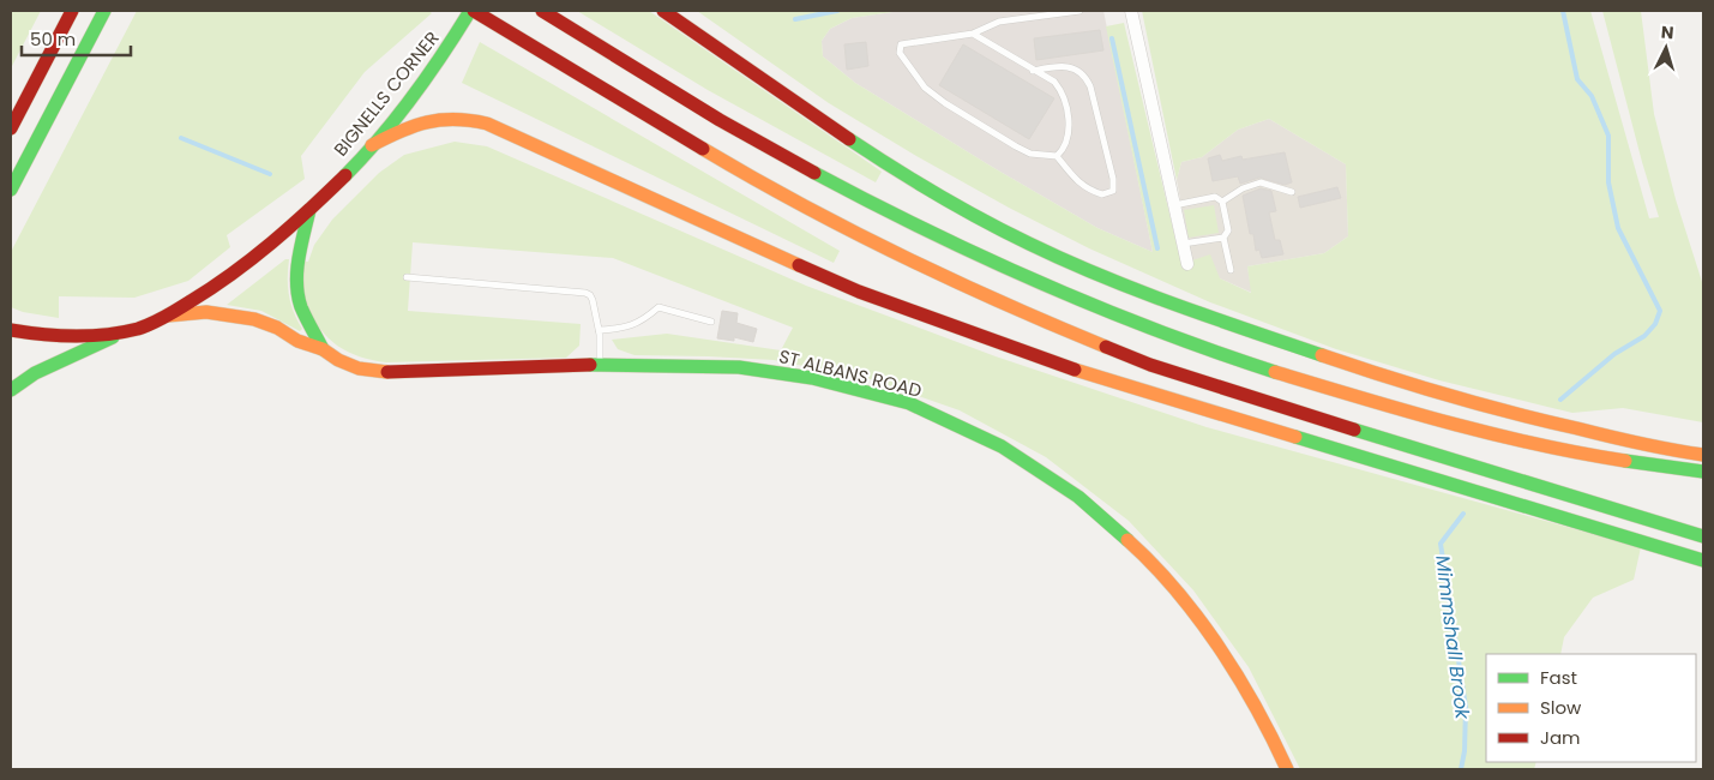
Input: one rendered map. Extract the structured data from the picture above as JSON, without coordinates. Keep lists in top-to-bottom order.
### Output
{
  "streets": {
    "main road": ["BIGNELLS CORNER", "ST ALBANS ROAD"]
  },
  "crossings": [
    ["BIGNELLS CORNER", "ST ALBANS ROAD"]
  ],
  "water": ["Mimmshall Brook"],
  "legend": ["Fast", "Slow", "Jam"],
  "scale_bar": "50 m",
  "north": "top"
}
